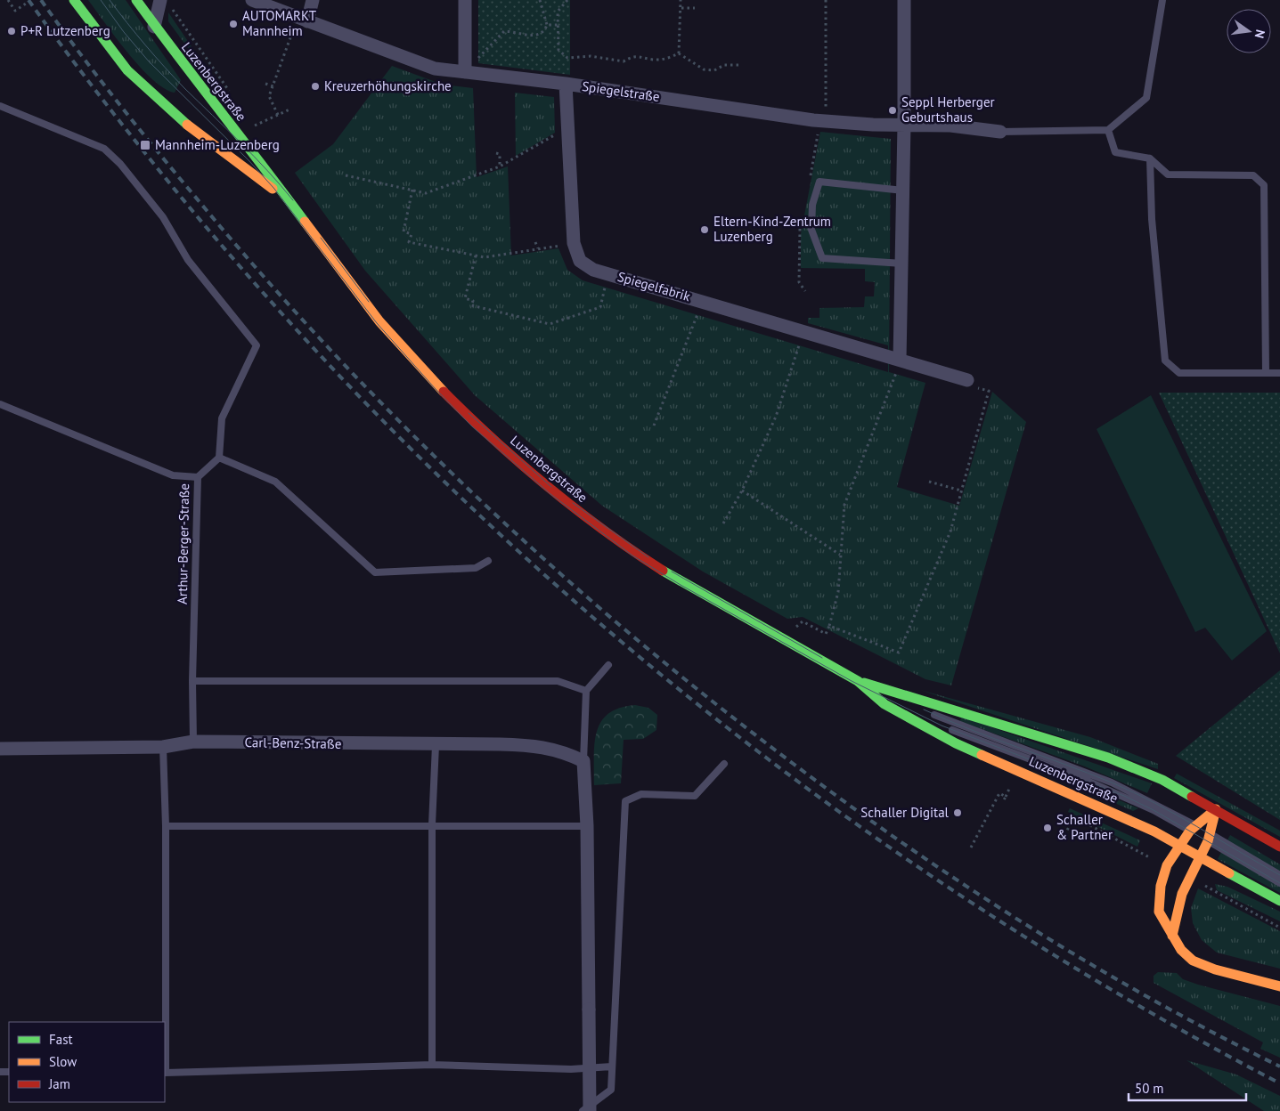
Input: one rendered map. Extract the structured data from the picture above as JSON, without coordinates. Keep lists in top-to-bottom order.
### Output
{
  "streets": {
    "main road": ["Luzenbergstraße"],
    "street": ["Spiegelstraße", "Spiegelfabrik", "Carl-Benz-Straße"],
    "lane": ["Arthur-Berger-Straße"]
  },
  "crossings": [
    ["Spiegelstraße", "Spiegelfabrik"],
    ["Arthur-Berger-Straße", "Carl-Benz-Straße"]
  ],
  "places": {
    "other": [
      "AUTOMARKT Mannheim",
      "P+R Lutzenberg",
      "Kreuzerhöhungskirche",
      "Seppl Herberger Geburtshaus",
      "Eltern-Kind-Zentrum Luzenberg",
      "Schaller Digital",
      "Schaller & Partner"
    ],
    "transit": ["Mannheim-Luzenberg"]
  },
  "legend": ["Fast", "Slow", "Jam"],
  "scale_bar": "50 m",
  "north": "right"
}
